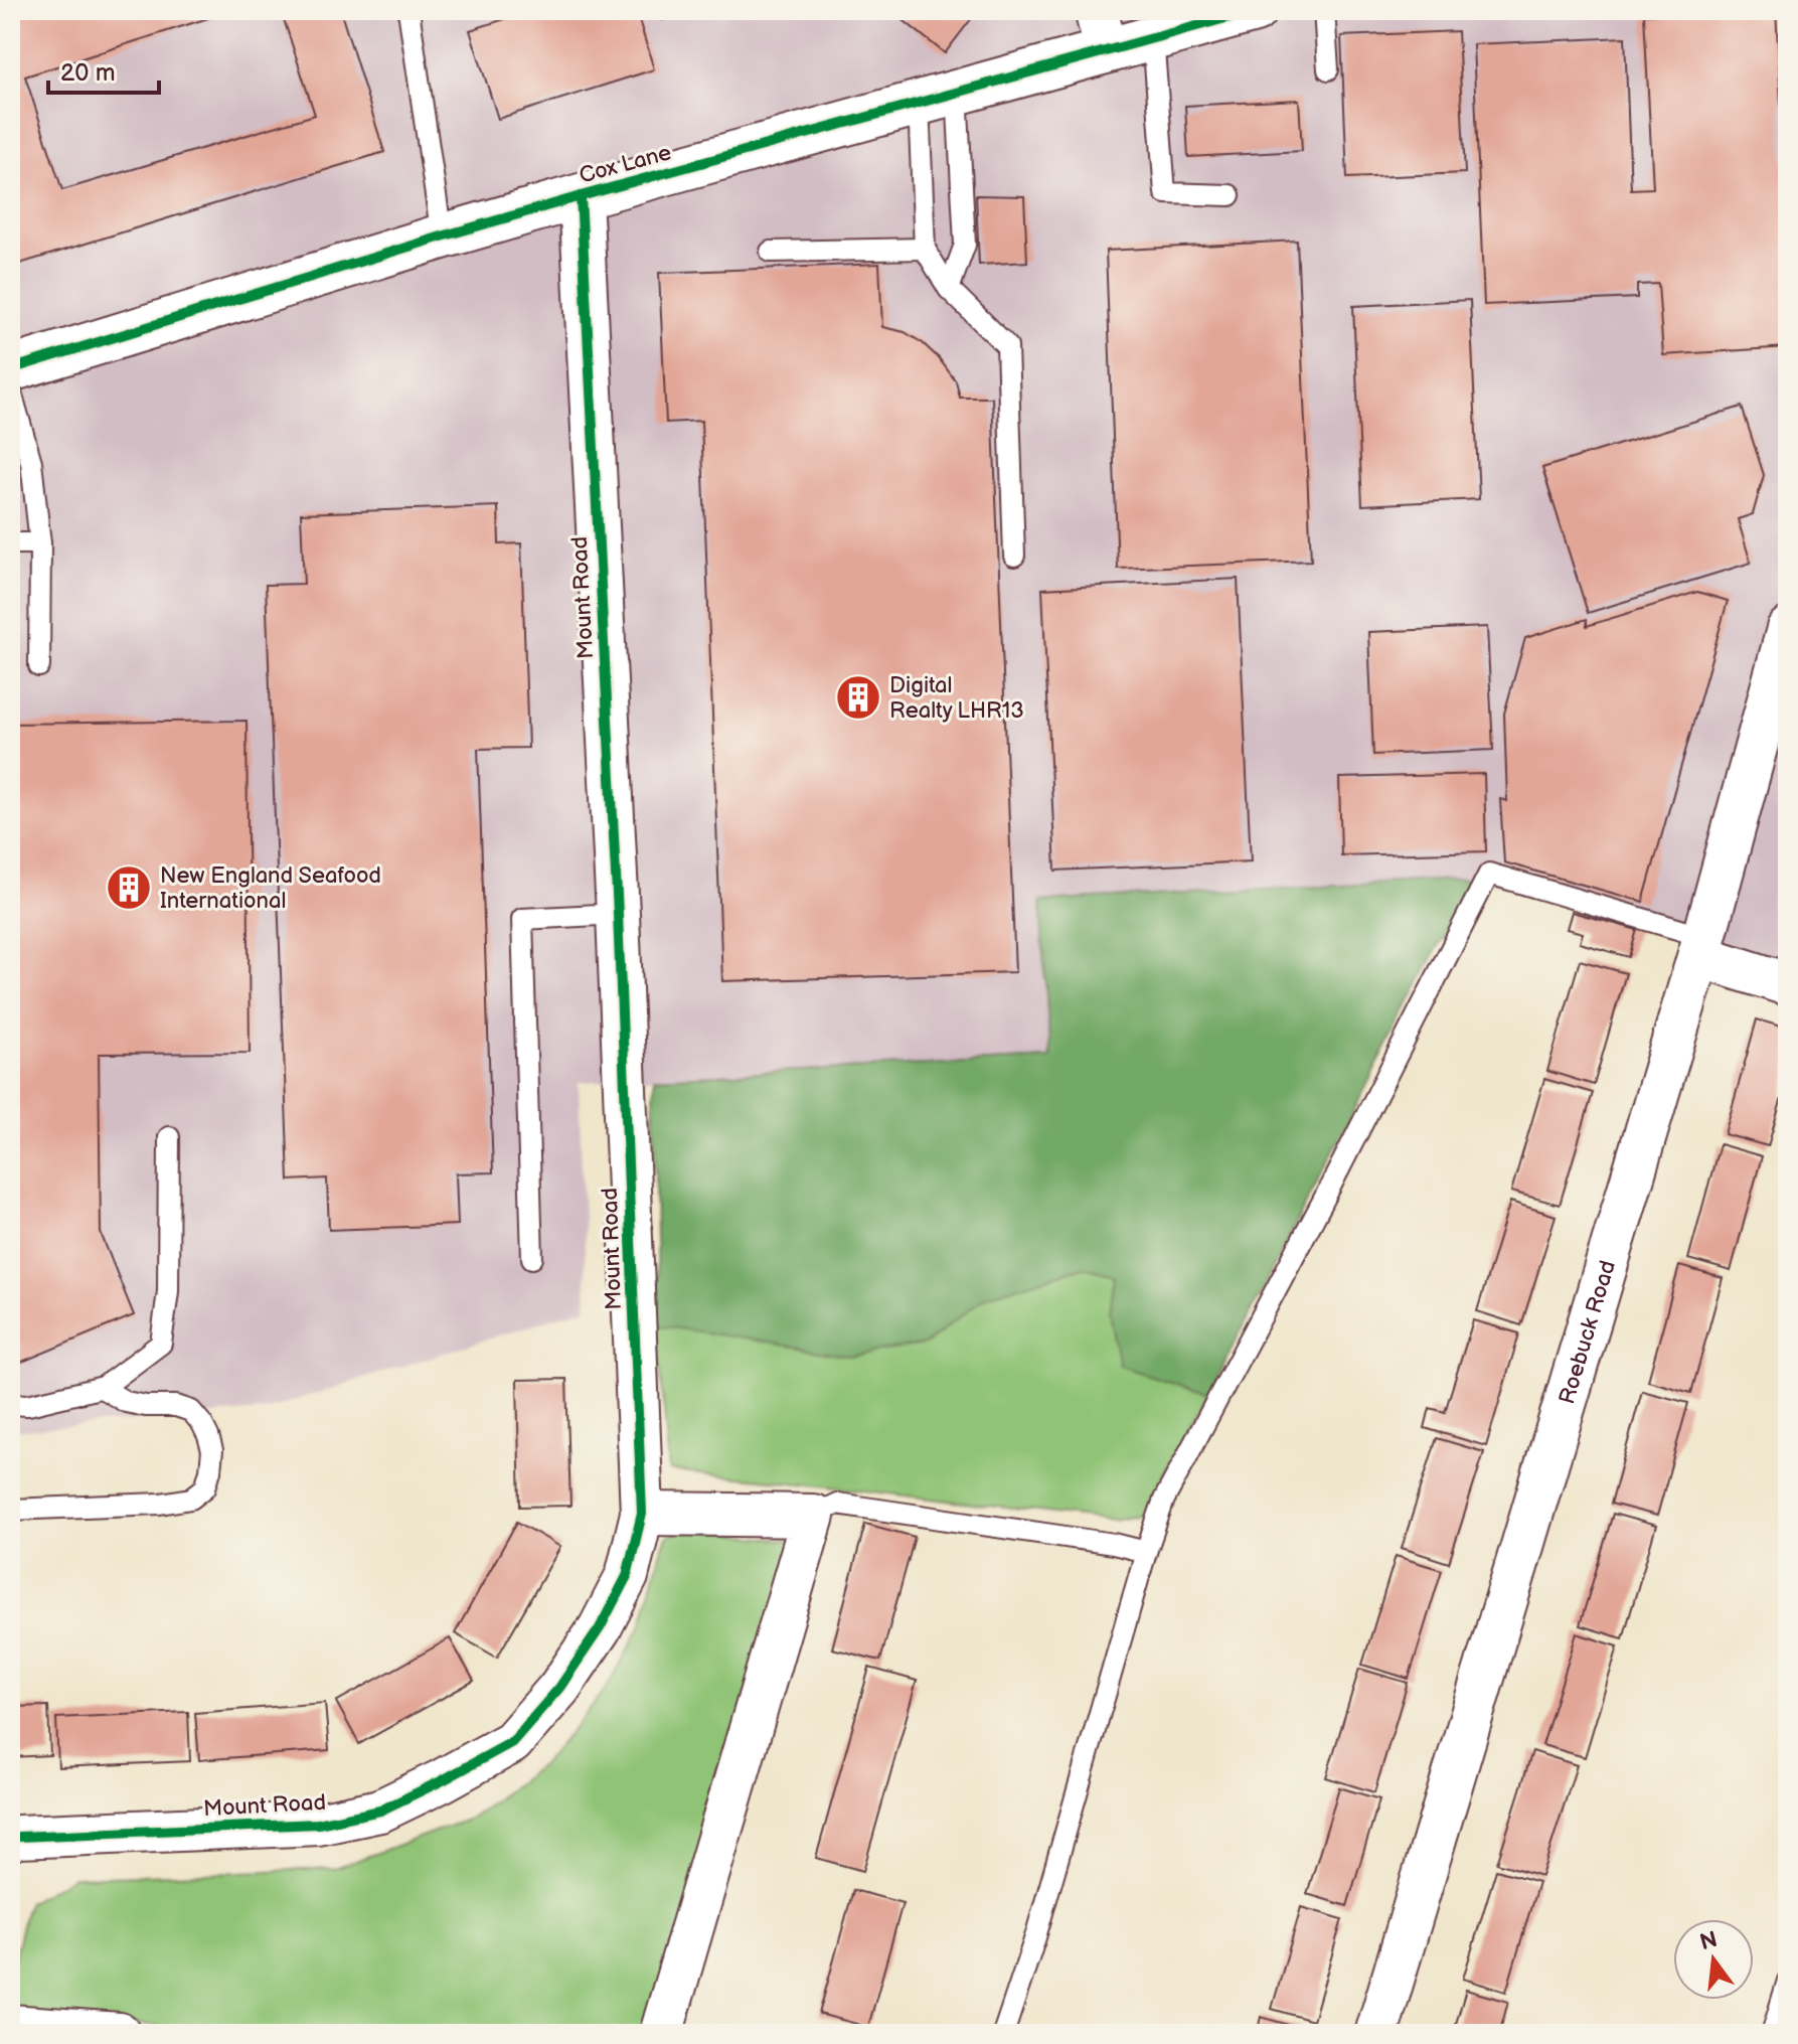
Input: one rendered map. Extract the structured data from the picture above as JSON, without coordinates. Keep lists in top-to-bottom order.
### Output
{
  "streets": {
    "street": ["Cox Lane", "Mount Road", "Roebuck Road"]
  },
  "crossings": [
    ["Cox Lane", "Mount Road"]
  ],
  "places": {
    "building": ["Digital Realty LHR13", "New England Seafood International"]
  },
  "scale_bar": "20 m",
  "north": "top"
}
